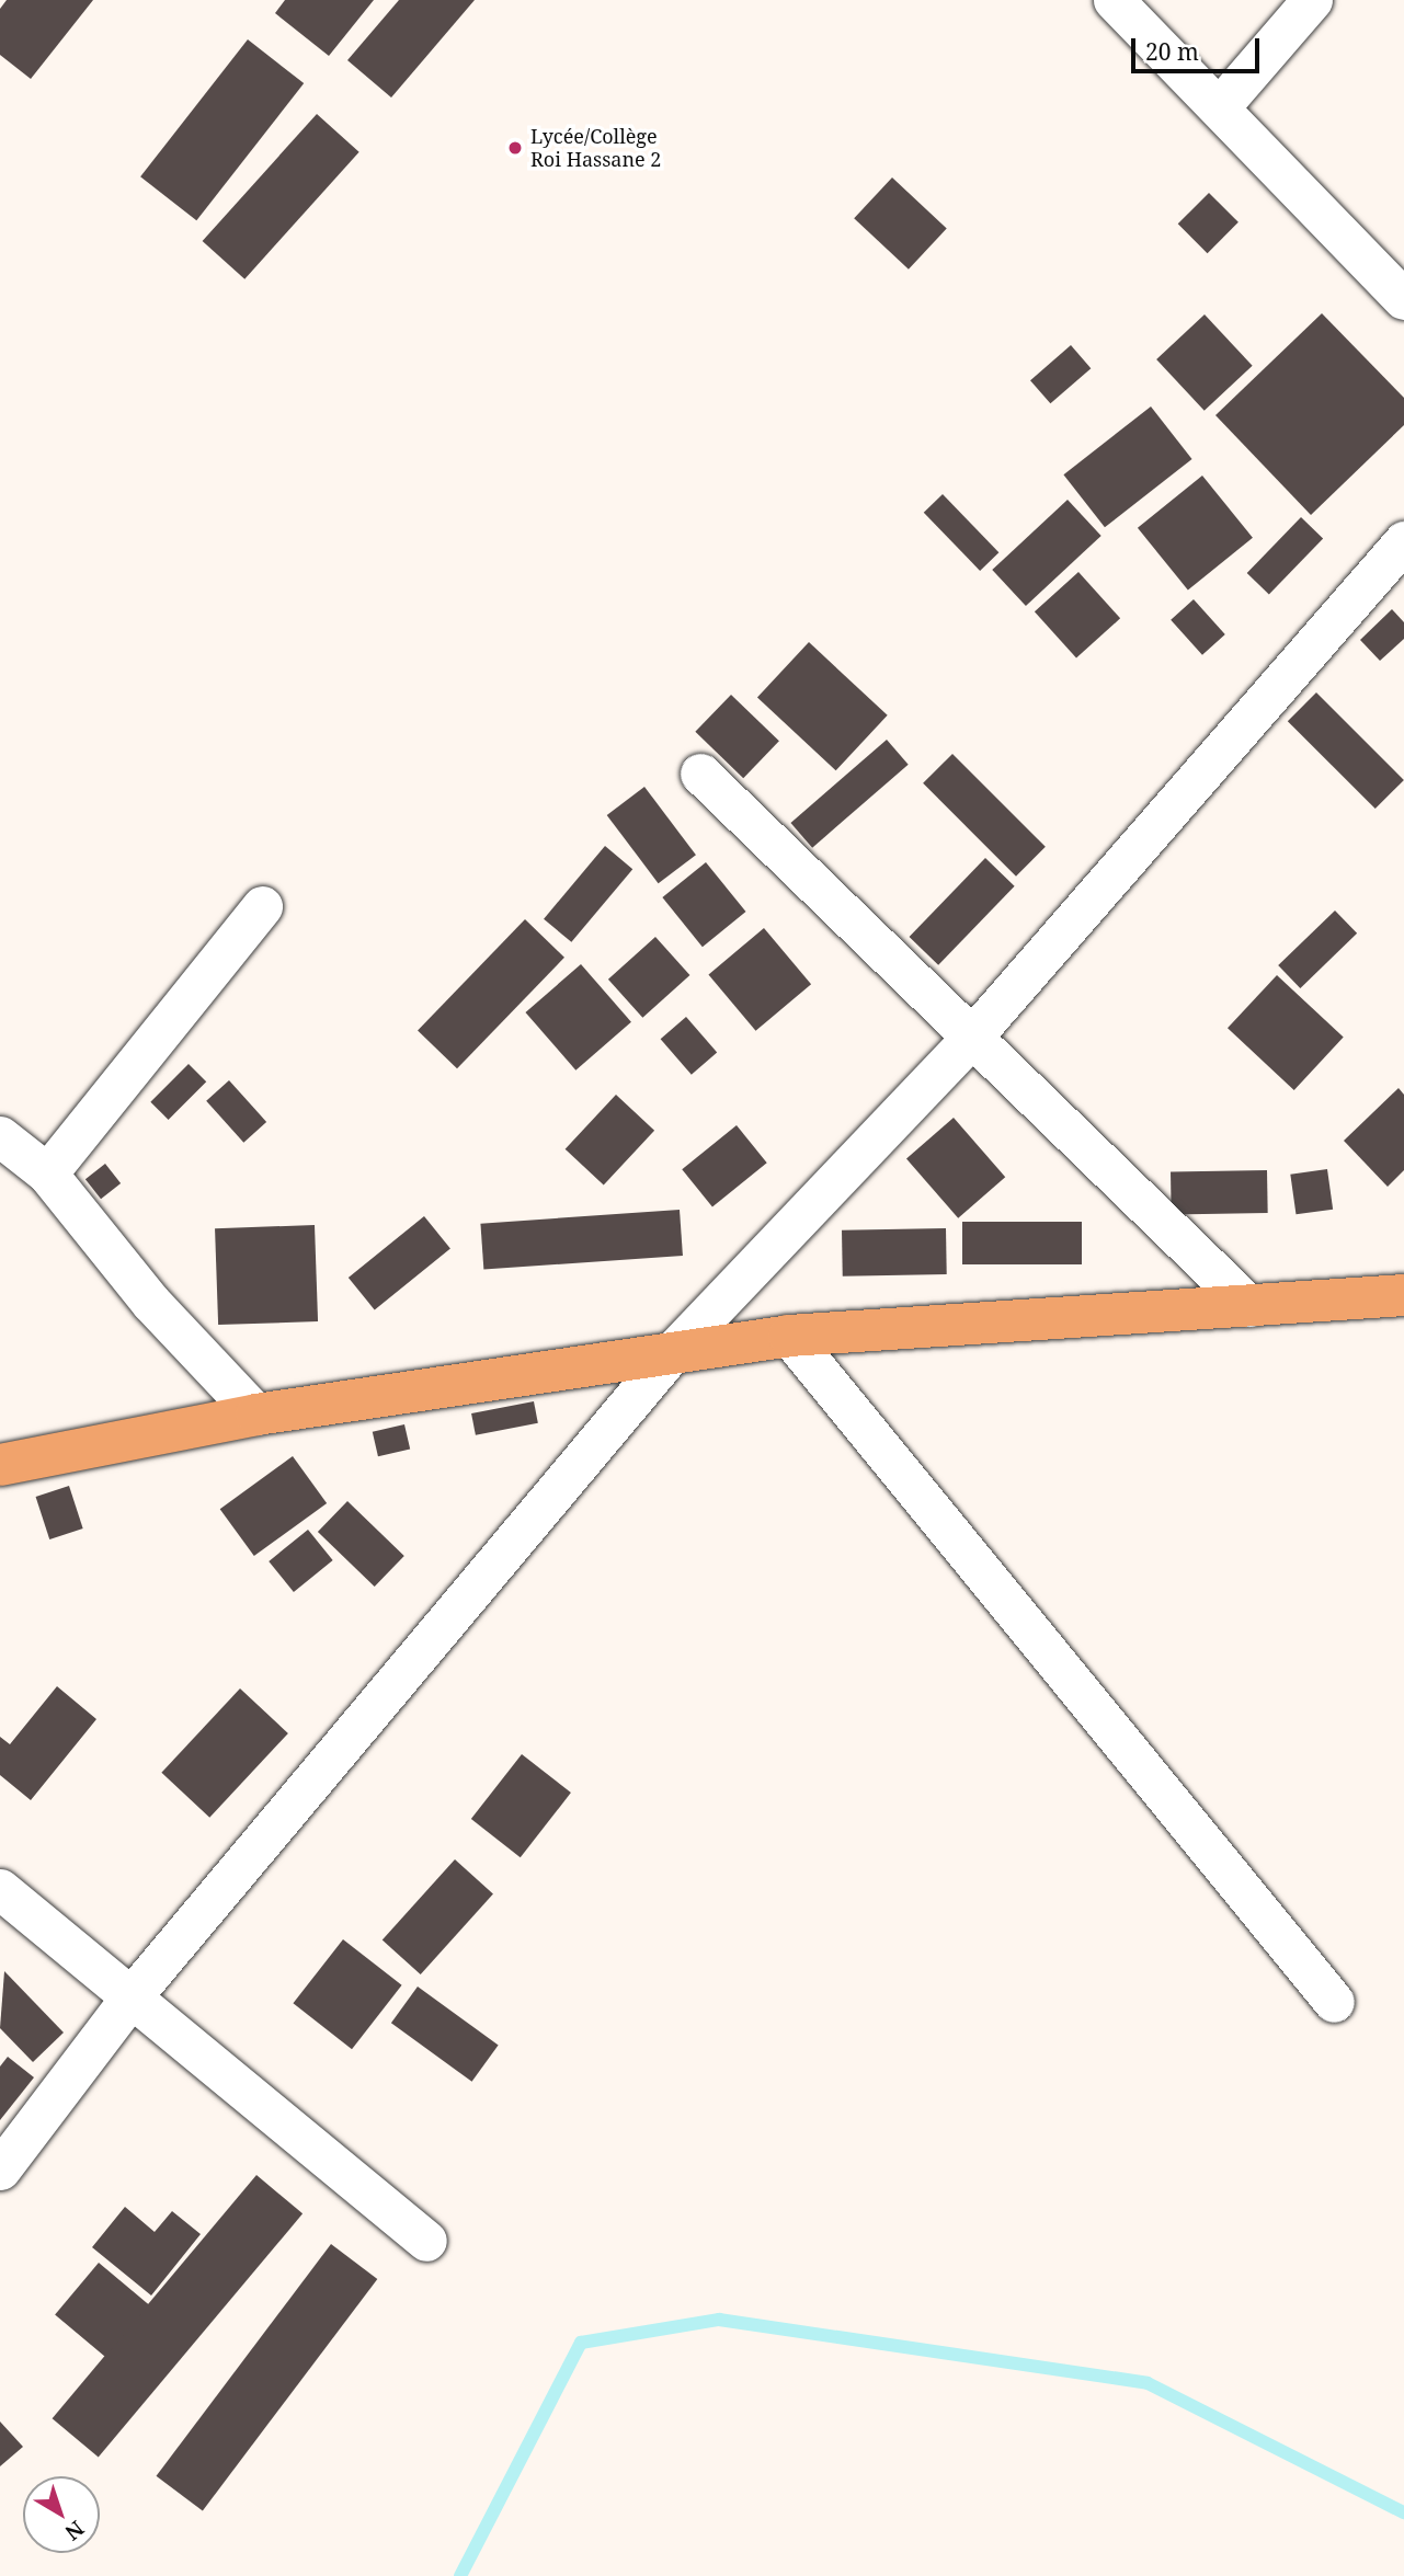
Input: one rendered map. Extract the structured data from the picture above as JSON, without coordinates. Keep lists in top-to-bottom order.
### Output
{
  "places": ["Lycée/Collège Roi Hassane 2"],
  "scale_bar": "20 m",
  "north": "bottom right"
}
